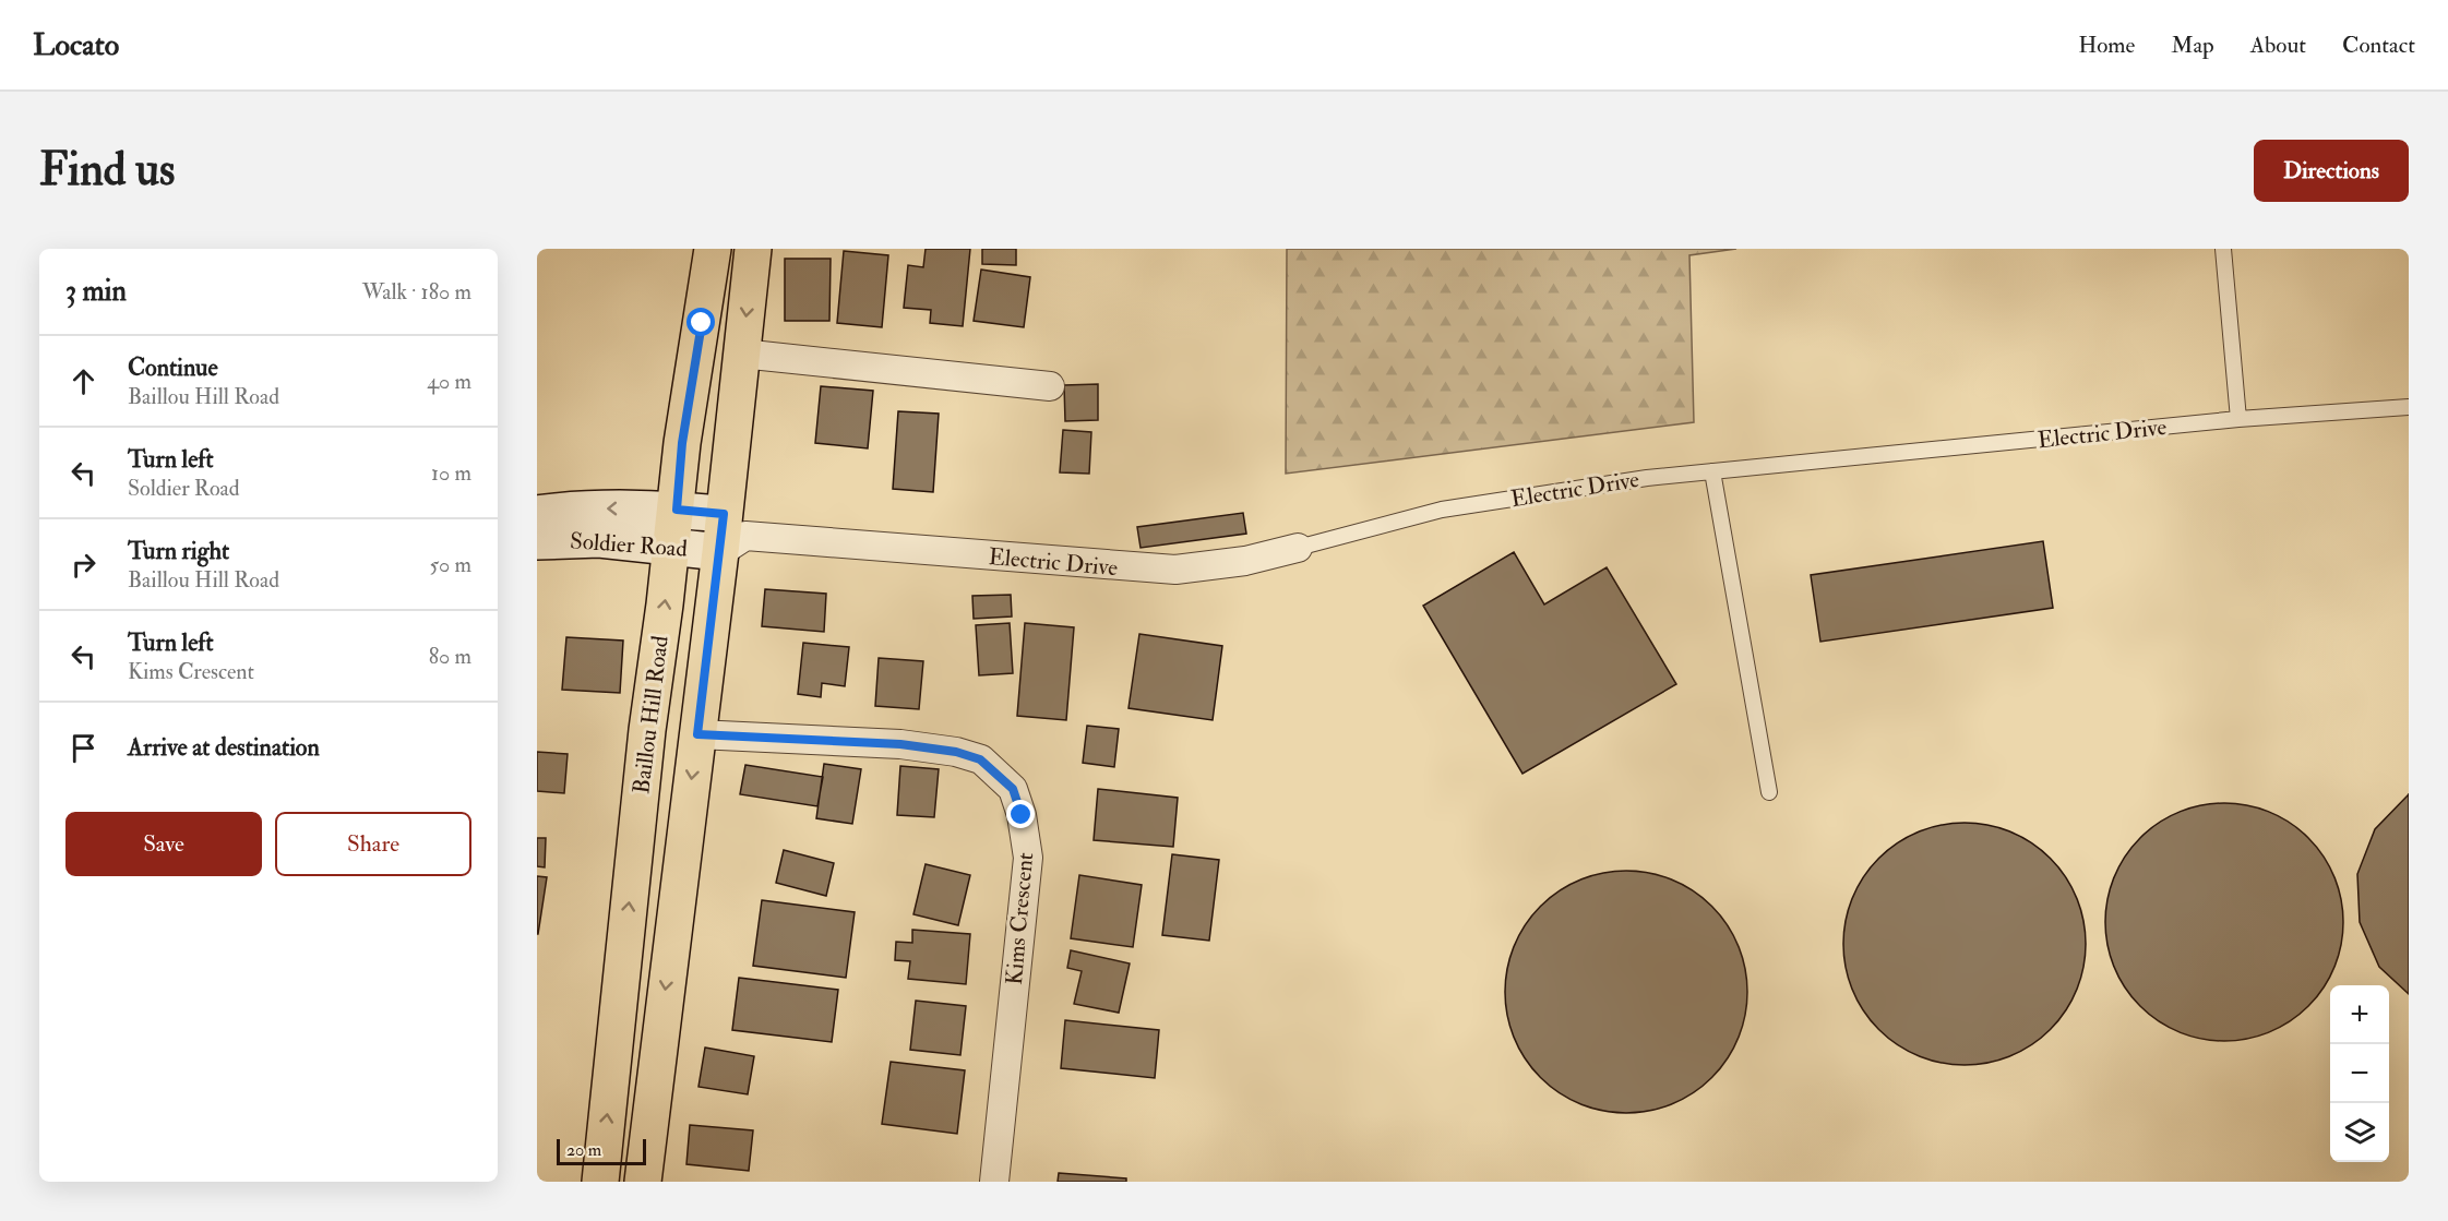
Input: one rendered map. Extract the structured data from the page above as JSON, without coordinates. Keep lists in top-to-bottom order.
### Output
{
  "streets": {
    "main road": ["Soldier Road", "Baillou Hill Road"],
    "street": ["Electric Drive", "Kims Crescent"]
  },
  "crossings": [
    ["Electric Drive", "Soldier Road"],
    ["Electric Drive", "Baillou Hill Road"],
    ["Soldier Road", "Baillou Hill Road"],
    ["Baillou Hill Road", "Kims Crescent"]
  ],
  "scale_bar": "20 m",
  "page": {
    "header": "Locato",
    "nav": [
      "Home",
      "Map",
      "About",
      "Contact"
    ],
    "buttons": [
      "Directions",
      ["Save", "Share"]
    ],
    "title": "Find us",
    "heading": ["3 min", "Walk · 180 m"],
    "list": [
      ["Continue", "Baillou Hill Road", "40 m"],
      ["Turn left", "Soldier Road", "10 m"],
      ["Turn right", "Baillou Hill Road", "50 m"],
      ["Turn left", "Kims Crescent", "80 m"],
      "Arrive at destination"
    ],
    "map_buttons": ["+", "−"],
    "scale": "20 m"
  }
}
